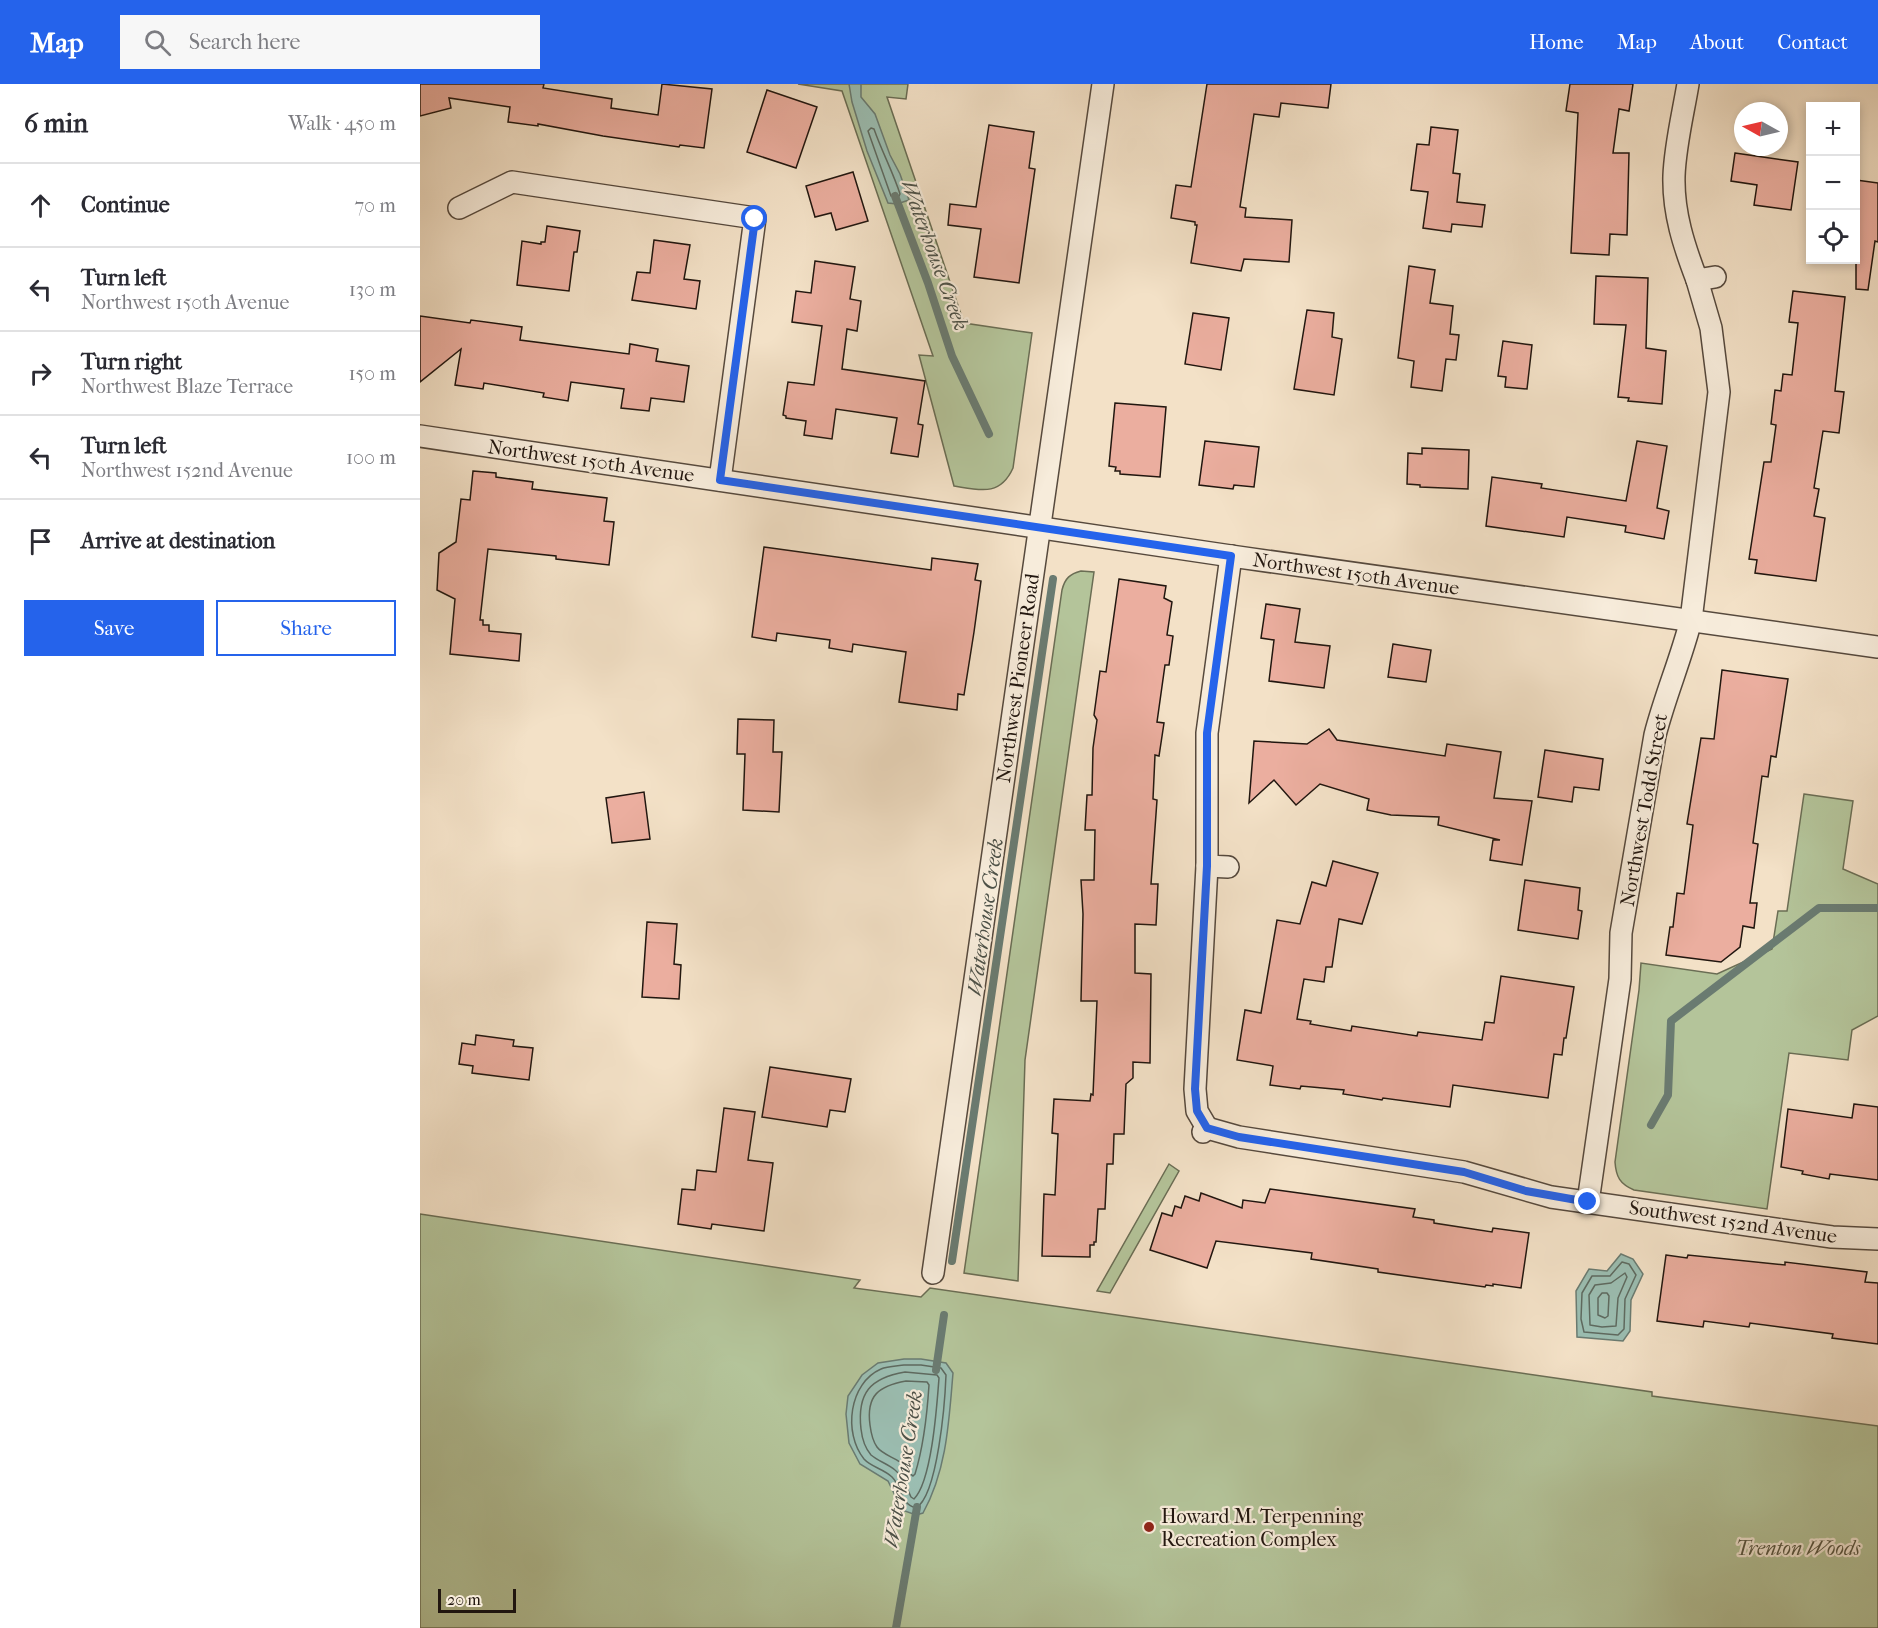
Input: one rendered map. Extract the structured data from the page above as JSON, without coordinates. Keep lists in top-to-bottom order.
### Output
{
  "streets": {
    "street": [
      "Northwest 150th Avenue",
      "Northwest Pioneer Road",
      "Northwest Todd Street",
      "Southwest 152nd Avenue"
    ]
  },
  "crossings": [
    ["Northwest 150th Avenue", "Northwest Pioneer Road"],
    ["Northwest 150th Avenue", "Northwest Todd Street"],
    ["Northwest Todd Street", "Southwest 152nd Avenue"]
  ],
  "water": ["Waterhouse Creek"],
  "parks": ["Trenton Woods"],
  "places": ["Howard M. Terpenning Recreation Complex"],
  "scale_bar": "20 m",
  "north": "left",
  "page": {
    "header": "Map",
    "search": "Search here",
    "nav": [
      "Home",
      "Map",
      "About",
      "Contact"
    ],
    "heading": ["6 min", "Walk · 450 m"],
    "map_buttons": ["+", "−"],
    "list": [
      ["Continue", "70 m"],
      ["Turn left", "Northwest 150th Avenue", "130 m"],
      ["Turn right", "Northwest Blaze Terrace", "150 m"],
      ["Turn left", "Northwest 152nd Avenue", "100 m"],
      "Arrive at destination"
    ],
    "buttons": ["Save", "Share"],
    "scale": "20 m"
  }
}
